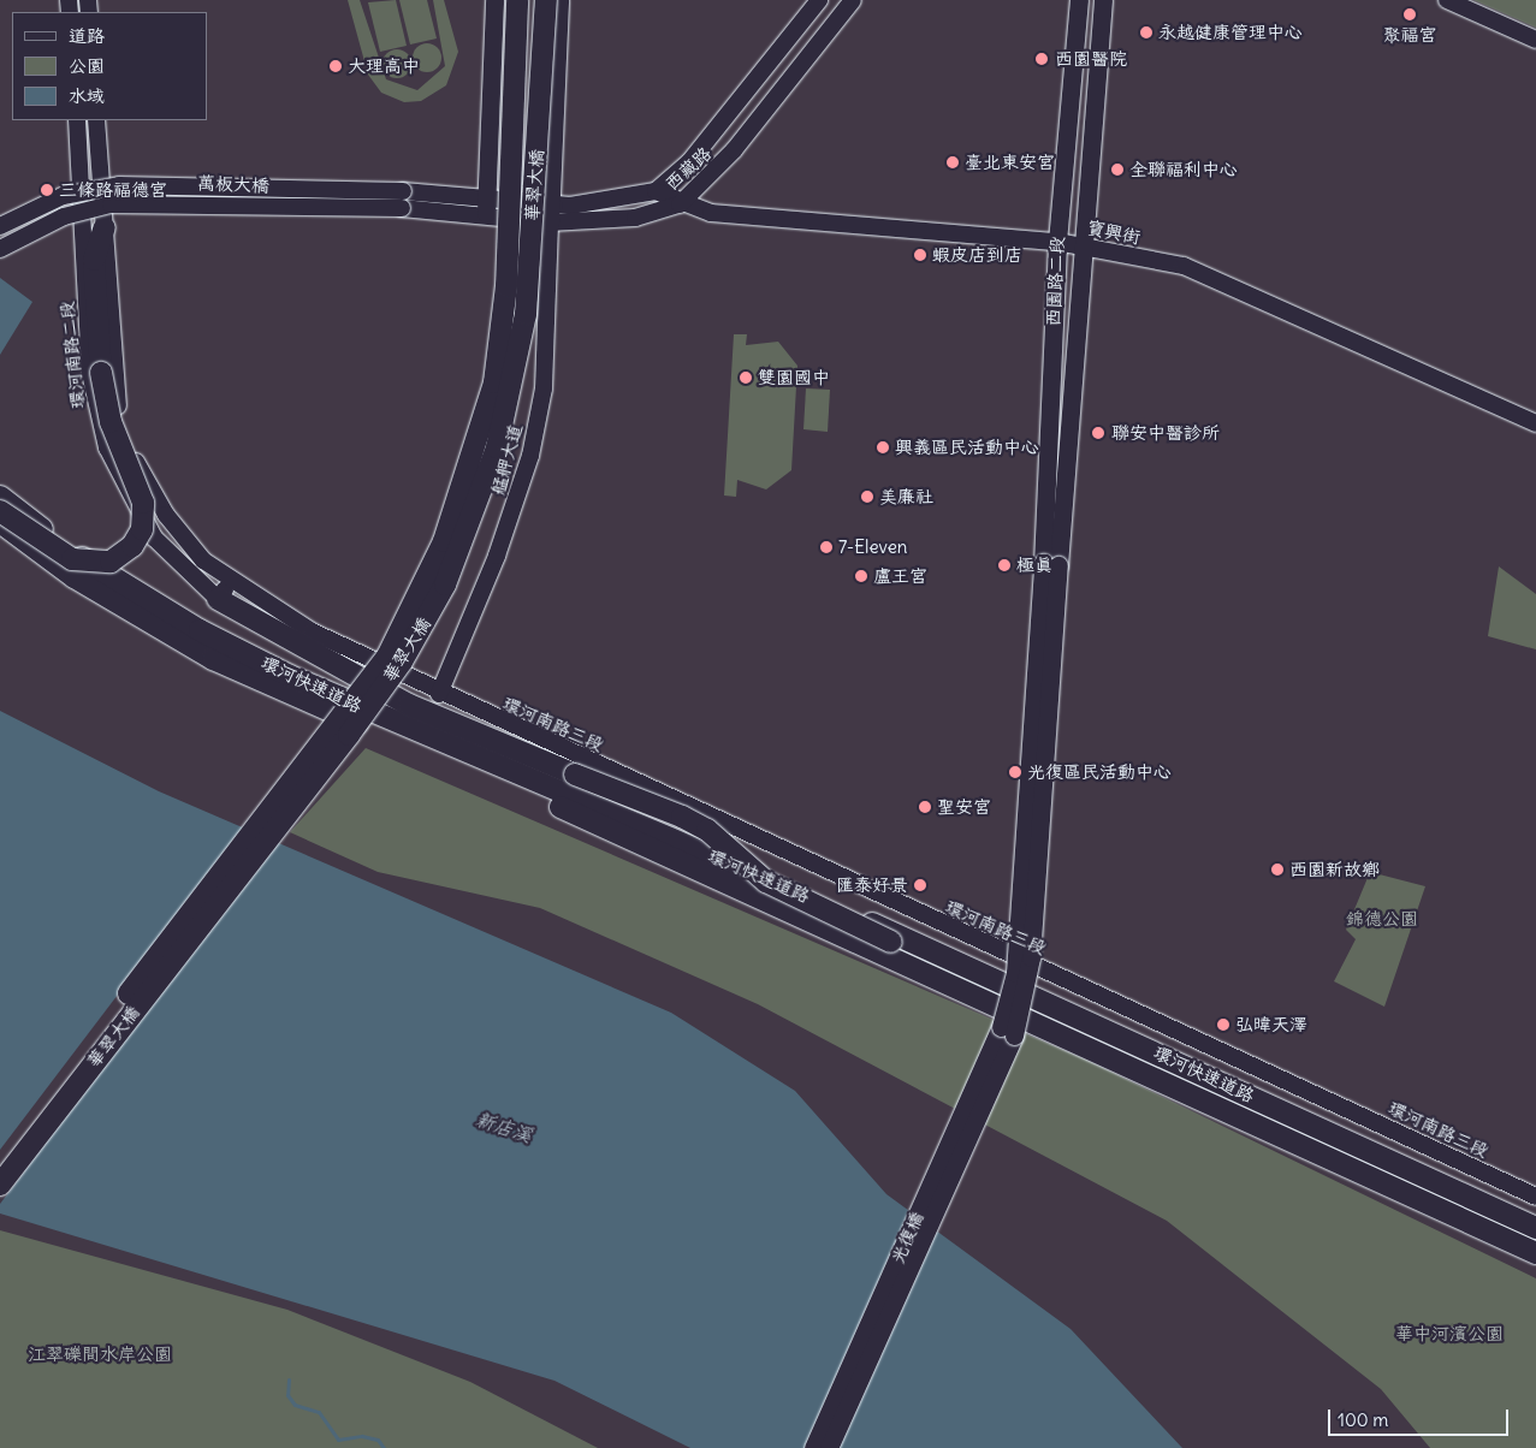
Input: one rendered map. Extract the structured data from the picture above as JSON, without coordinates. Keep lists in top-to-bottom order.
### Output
{
  "streets": {
    "highway": ["華翠大橋", "環河快速道路"],
    "main road": ["西園路二段", "光復橋"],
    "street": [
      "西藏路",
      "萬板大橋",
      "寶興街",
      "環河南路二段",
      "艋舺大道",
      "環河南路三段"
    ]
  },
  "crossings": [
    ["西藏路", "萬板大橋"],
    ["西藏路", "寶興街"],
    ["西藏路", "艋舺大道"],
    ["寶興街", "西園路二段"],
    ["環河南路二段", "艋舺大道"],
    ["環河南路二段", "環河南路三段"],
    ["艋舺大道", "環河南路三段"]
  ],
  "water": ["新店溪"],
  "parks": ["錦德公園", "華中河濱公園", "江翠礫間水岸公園"],
  "places": [
    "聚福宮",
    "永越健康管理中心",
    "西園醫院",
    "大理高中",
    "臺北東安宮",
    "全聯福利中心",
    "三條路福德宮",
    "蝦皮店到店",
    "雙園國中",
    "聯安中醫診所",
    "興義區民活動中心",
    "美廉社",
    "7-Eleven",
    "極真",
    "盧王宮",
    "光復區民活動中心",
    "聖安宮",
    "西園新故鄉",
    "匯泰好景",
    "弘暐天澤"
  ],
  "legend": ["道路", "公園", "水域"],
  "scale_bar": "100 m"
}
